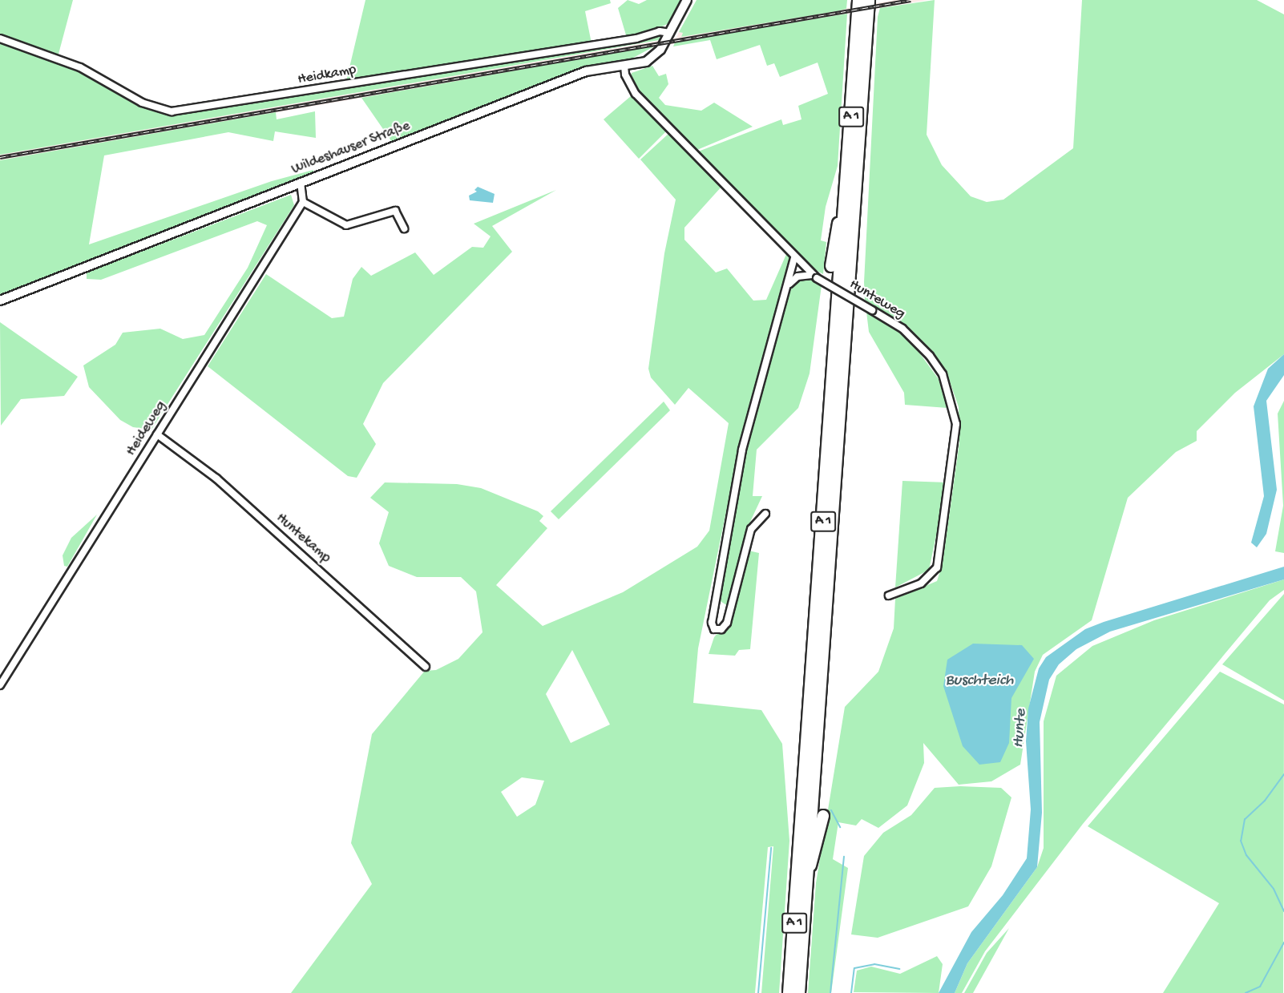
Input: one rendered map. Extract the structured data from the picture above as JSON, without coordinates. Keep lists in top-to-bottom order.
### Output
{
  "streets": {
    "highway": ["A 1"],
    "main road": ["Wildeshauser Straße"],
    "street": [
      "Heidkamp",
      "Hunteweg",
      "Heideweg",
      "Huntekamp"
    ]
  },
  "crossings": [
    ["Heidkamp", "Wildeshauser Straße"],
    ["Wildeshauser Straße", "Hunteweg"],
    ["Heideweg", "Huntekamp"]
  ],
  "water": ["Buschteich", "Hunte"]
}
